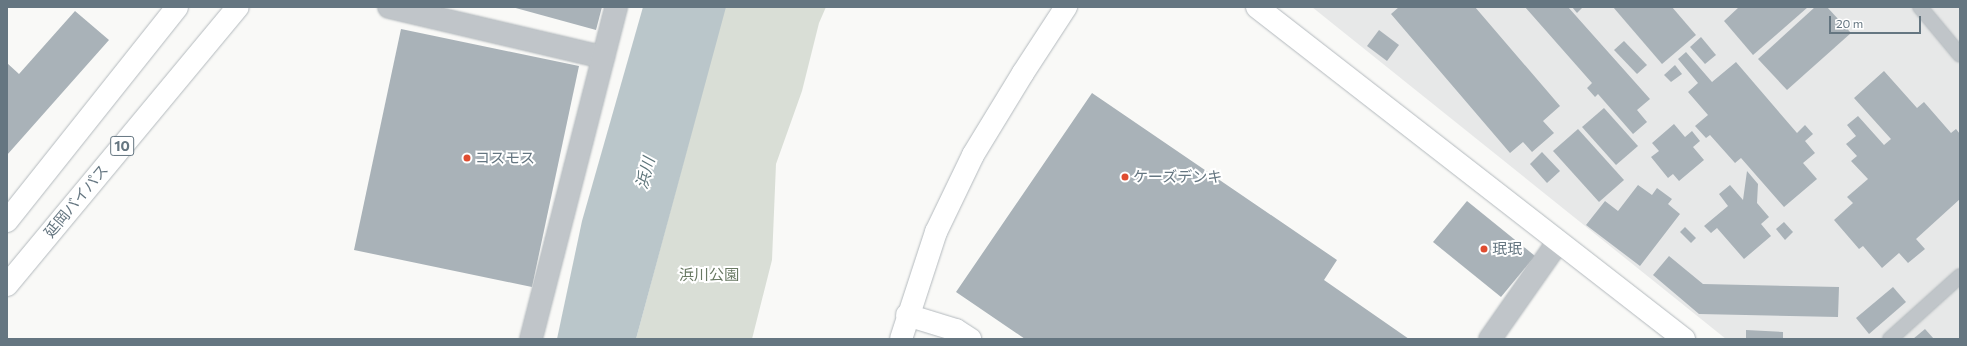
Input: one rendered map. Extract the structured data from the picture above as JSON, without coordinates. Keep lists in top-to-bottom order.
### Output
{
  "streets": {
    "main road": ["10", "延岡バイパス"]
  },
  "water": ["浜川"],
  "parks": ["浜川公園"],
  "places": ["コスモス", "ケーズデンキ", "珉珉"],
  "scale_bar": "20 m"
}
